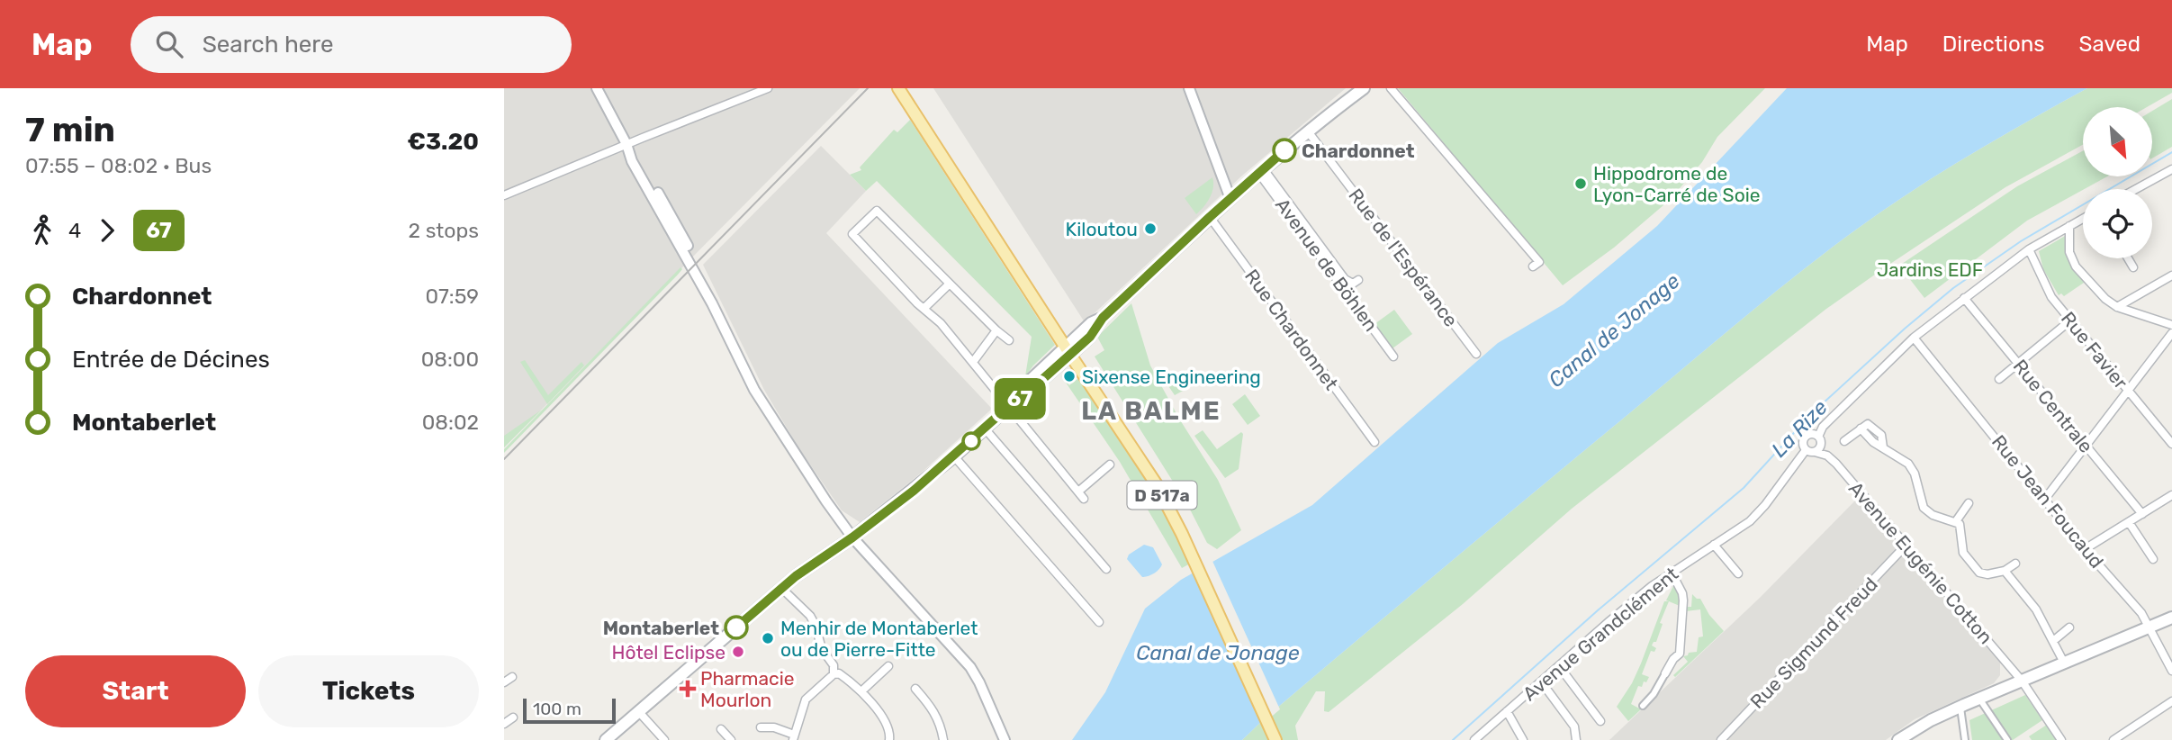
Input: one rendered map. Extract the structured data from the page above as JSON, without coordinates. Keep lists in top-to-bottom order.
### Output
{
  "streets": {
    "main road": ["D 517a"],
    "street": [
      "Rue de l'Espérance",
      "Avenue de Böhlen",
      "Rue Chardonnet",
      "Rue Favier",
      "Rue Centrale",
      "Rue Jean Foucaud",
      "Avenue Eugénie Cotton",
      "Avenue Grandclément",
      "Rue Sigmund Freud"
    ]
  },
  "crossings": [
    ["Avenue Eugénie Cotton", "Avenue Grandclément"],
    ["Avenue Eugénie Cotton", "Rue Sigmund Freud"]
  ],
  "districts": ["LA BALME"],
  "water": ["Canal de Jonage", "La Rize"],
  "parks": ["Jardins EDF"],
  "places": {
    "other": [
      "Chardonnet",
      "Hippodrome de Lyon-Carré de Soie",
      "Kiloutou",
      "Sixense Engineering",
      "Montaberlet",
      "Menhir de Montaberlet ou de Pierre-Fitte",
      "Hôtel Eclipse"
    ],
    "health": ["Pharmacie Mourlon"]
  },
  "lines": ["bus line 67"],
  "scale_bar": "100 m",
  "north": "bottom right",
  "page": {
    "header": "Map",
    "search": "Search here",
    "nav": ["Map", "Directions", "Saved"],
    "heading": ["7 min", "07:55 – 08:02 · Bus", "€3.20"],
    "on_map": "67",
    "legs": ["4", "67", "2 stops"],
    "list": [
      {
        "name": "Chardonnet",
        "value": "07:59"
      },
      {
        "name": "Entrée de Décines",
        "value": "08:00"
      },
      {
        "name": "Montaberlet",
        "value": "08:02"
      }
    ],
    "buttons": ["Start", "Tickets"],
    "scale": "100 m"
  }
}
